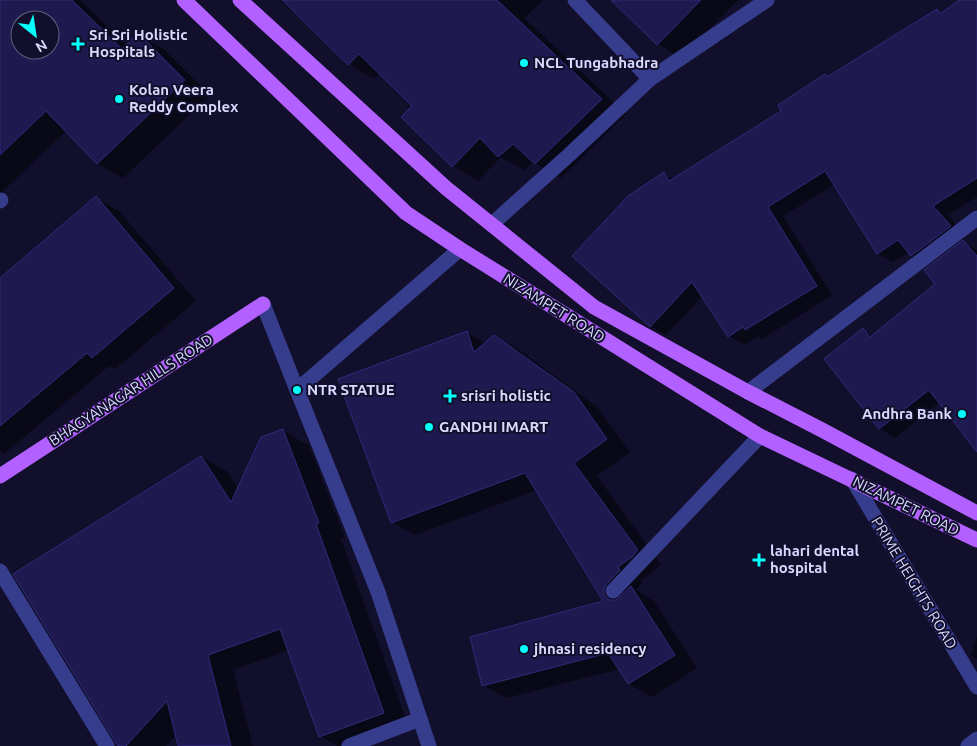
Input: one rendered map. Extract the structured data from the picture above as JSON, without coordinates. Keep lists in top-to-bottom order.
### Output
{
  "streets": {
    "main road": ["NIZAMPET ROAD", "BHAGYANAGAR HILLS ROAD"],
    "street": ["PRIME HEIGHTS ROAD"]
  },
  "crossings": [
    ["NIZAMPET ROAD", "PRIME HEIGHTS ROAD"]
  ],
  "places": {
    "health": ["Sri Sri Holistic Hospitals", "srisri holistic", "lahari dental hospital"],
    "other": [
      "NCL Tungabhadra",
      "Kolan Veera Reddy Complex",
      "NTR STATUE",
      "Andhra Bank",
      "GANDHI IMART",
      "jhnasi residency"
    ]
  },
  "north": "bottom right"
}
